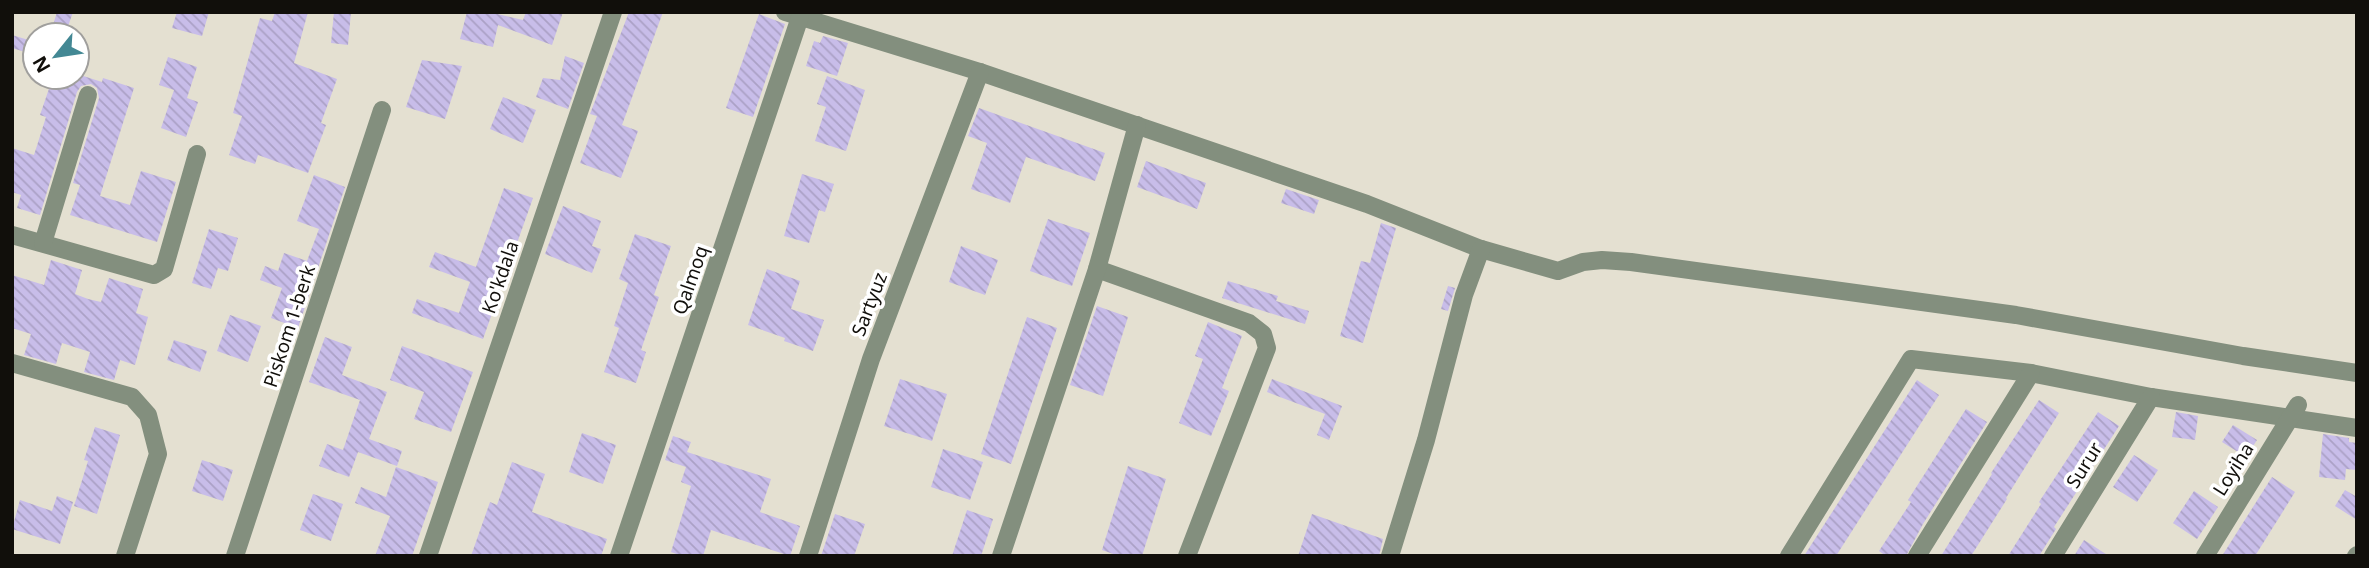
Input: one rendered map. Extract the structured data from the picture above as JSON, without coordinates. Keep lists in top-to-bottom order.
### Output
{
  "streets": {
    "street": [
      "Ko'kdala",
      "Qalmoq",
      "Sartyuz",
      "Piskom 1-berk",
      "Surur",
      "Loyiha"
    ]
  },
  "north": "bottom left"
}
